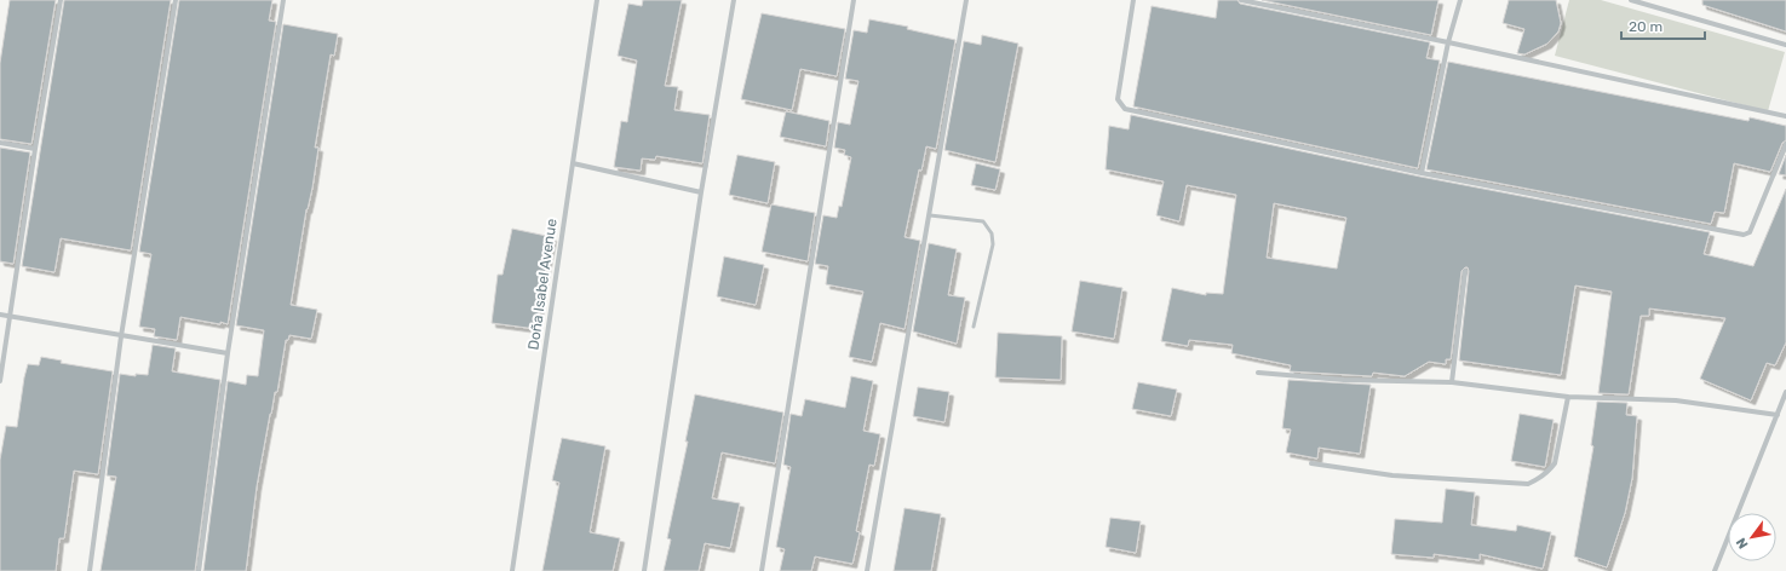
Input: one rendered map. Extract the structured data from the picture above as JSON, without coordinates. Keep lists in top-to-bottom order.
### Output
{
  "streets": {
    "street": ["Doña Isabel Avenue"]
  },
  "scale_bar": "20 m",
  "north": "bottom left"
}
